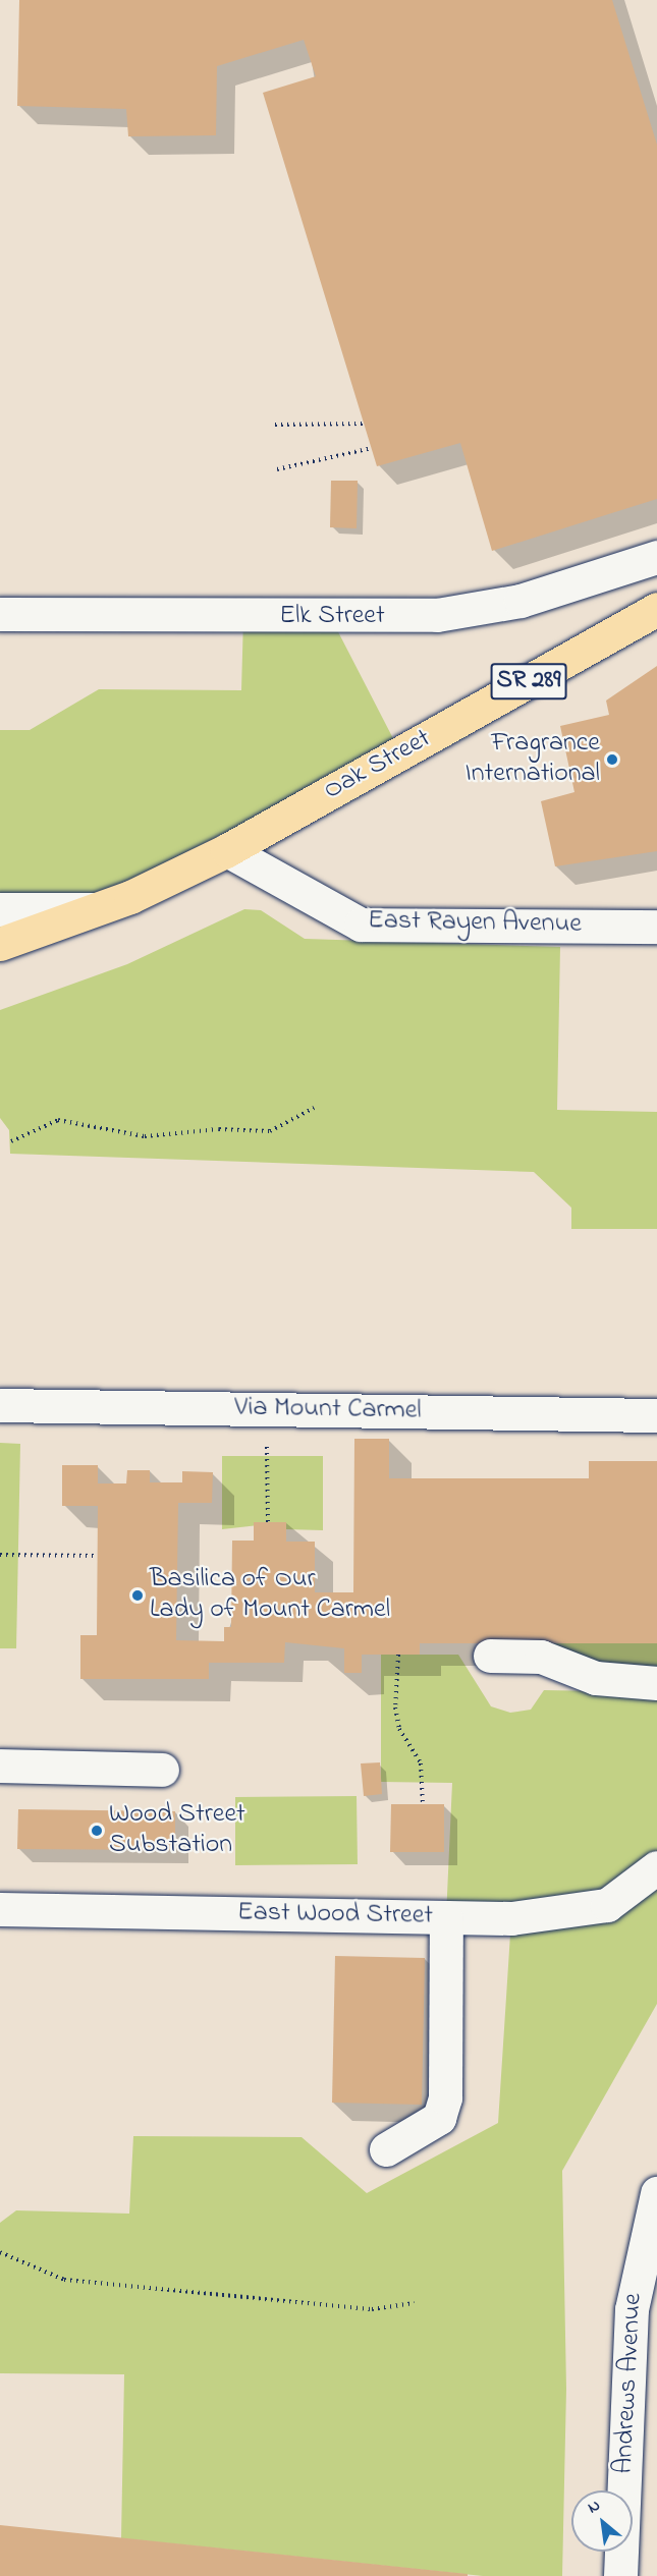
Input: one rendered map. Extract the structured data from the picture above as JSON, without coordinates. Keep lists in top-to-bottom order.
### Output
{
  "streets": {
    "main road": ["SR 289", "Oak Street"],
    "street": [
      "Elk Street",
      "East Rayen Avenue",
      "Via Mount Carmel",
      "East Wood Street",
      "Andrews Avenue"
    ]
  },
  "crossings": [
    ["SR 289", "Oak Street"],
    ["SR 289", "East Rayen Avenue"],
    ["Oak Street", "East Rayen Avenue"]
  ],
  "places": ["Fragrance International", "Basilica of Our Lady of Mount Carmel", "Wood Street Substation"],
  "north": "top left"
}
